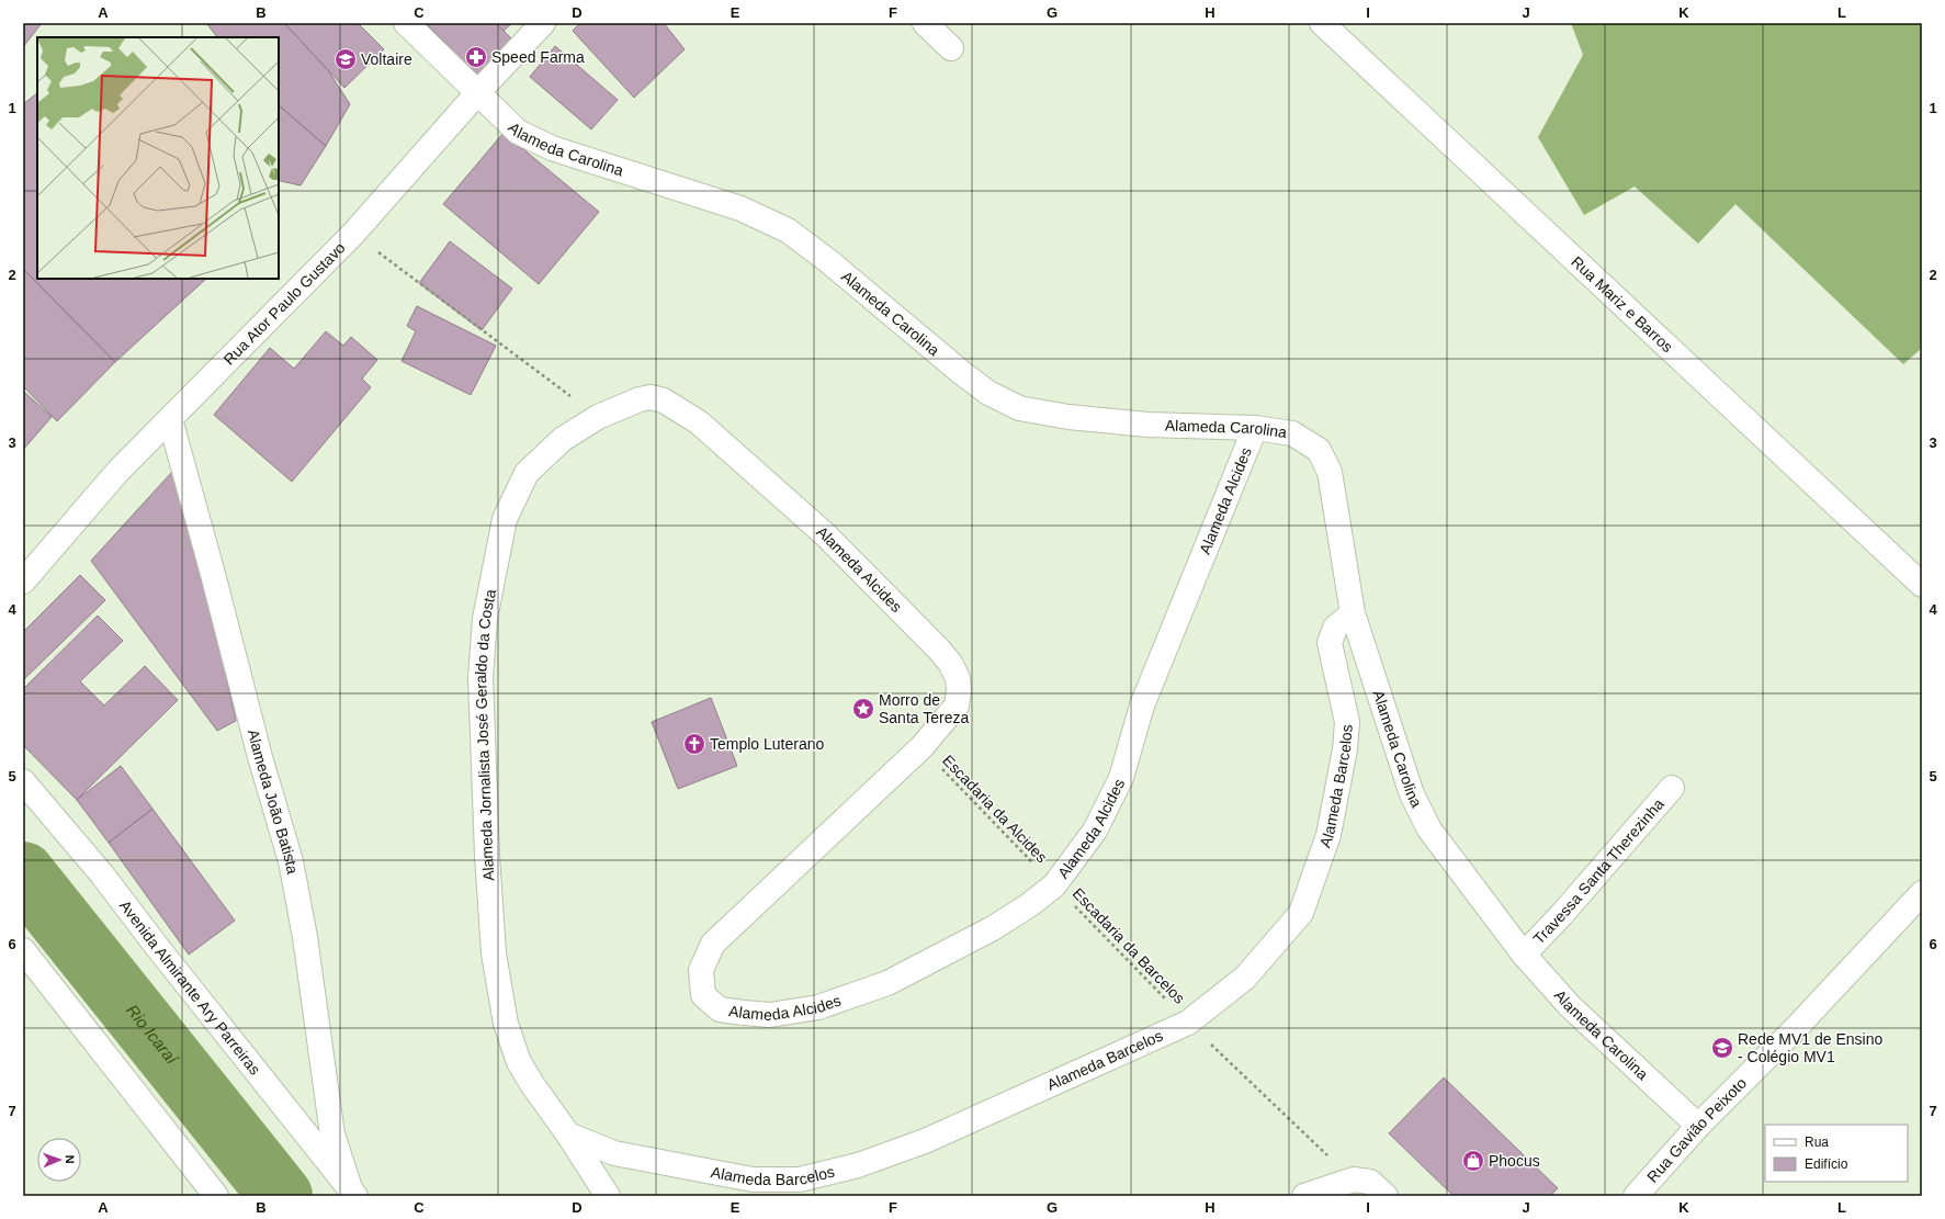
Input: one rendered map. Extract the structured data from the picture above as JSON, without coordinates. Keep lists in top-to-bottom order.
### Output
{
  "streets": {
    "street": [
      "Alameda Carolina",
      "Rua Ator Paulo Gustavo",
      "Rua Mariz e Barros",
      "Alameda Alcides",
      "Alameda Jornalista José Geraldo da Costa",
      "Alameda Barcelos",
      "Alameda João Batista",
      "Travessa Santa Therezinha",
      "Avenida Almirante Ary Parreiras",
      "Rua Gavião Peixoto"
    ],
    "path": ["Escadaria da Alcides", "Escadaria da Barcelos"]
  },
  "crossings": [
    ["Alameda Carolina", "Rua Ator Paulo Gustavo"],
    ["Alameda Carolina", "Alameda Alcides"],
    ["Alameda Carolina", "Alameda Barcelos"],
    ["Alameda Carolina", "Travessa Santa Therezinha"],
    ["Alameda Carolina", "Rua Gavião Peixoto"],
    ["Rua Ator Paulo Gustavo", "Alameda João Batista"],
    ["Alameda Alcides", "Alameda Jornalista José Geraldo da Costa"],
    ["Alameda Alcides", "Escadaria da Alcides"],
    ["Alameda Alcides", "Escadaria da Barcelos"],
    ["Alameda Jornalista José Geraldo da Costa", "Alameda Barcelos"],
    ["Alameda Barcelos", "Escadaria da Barcelos"],
    ["Alameda João Batista", "Avenida Almirante Ary Parreiras"],
    ["Escadaria da Alcides", "Escadaria da Barcelos"]
  ],
  "water": ["Rio Icaraí"],
  "places": {
    "pharmacy": ["Speed Farma"],
    "school or university": ["Voltaire", "Rede MV1 de Ensino - Colégio MV1"],
    "place": ["Morro de Santa Tereza"],
    "church": ["Templo Luterano"],
    "shop": ["Phocus"]
  },
  "legend": ["Rua", "Edifício"],
  "north": "right",
  "grid": {
    "columns": [
      "A",
      "B",
      "C",
      "D",
      "E",
      "F",
      "G",
      "H",
      "I",
      "J",
      "K",
      "L"
    ],
    "rows": [
      "1",
      "2",
      "3",
      "4",
      "5",
      "6",
      "7"
    ]
  }
}
